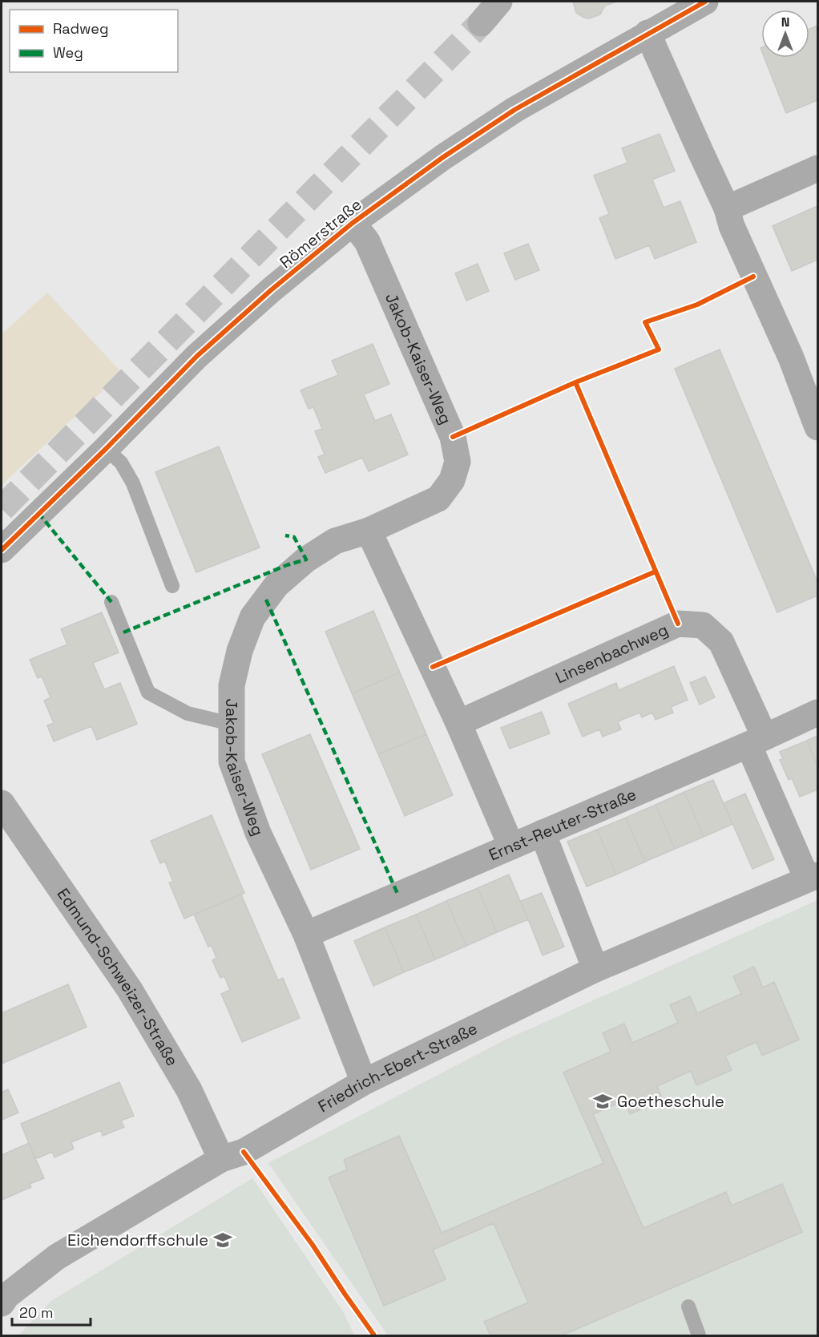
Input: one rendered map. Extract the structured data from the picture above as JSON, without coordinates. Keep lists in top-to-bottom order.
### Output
{
  "streets": {
    "street": [
      "Römerstraße",
      "Jakob-Kaiser-Weg",
      "Linsenbachweg",
      "Ernst-Reuter-Straße",
      "Edmund-Schweizer-Straße",
      "Friedrich-Ebert-Straße"
    ]
  },
  "crossings": [
    ["Römerstraße", "Jakob-Kaiser-Weg"],
    ["Jakob-Kaiser-Weg", "Ernst-Reuter-Straße"],
    ["Jakob-Kaiser-Weg", "Friedrich-Ebert-Straße"],
    ["Linsenbachweg", "Ernst-Reuter-Straße"],
    ["Linsenbachweg", "Friedrich-Ebert-Straße"],
    ["Edmund-Schweizer-Straße", "Friedrich-Ebert-Straße"]
  ],
  "places": {
    "school or university": ["Goetheschule", "Eichendorffschule"]
  },
  "legend": ["Radweg", "Weg"],
  "scale_bar": "20 m",
  "north": "top"
}
